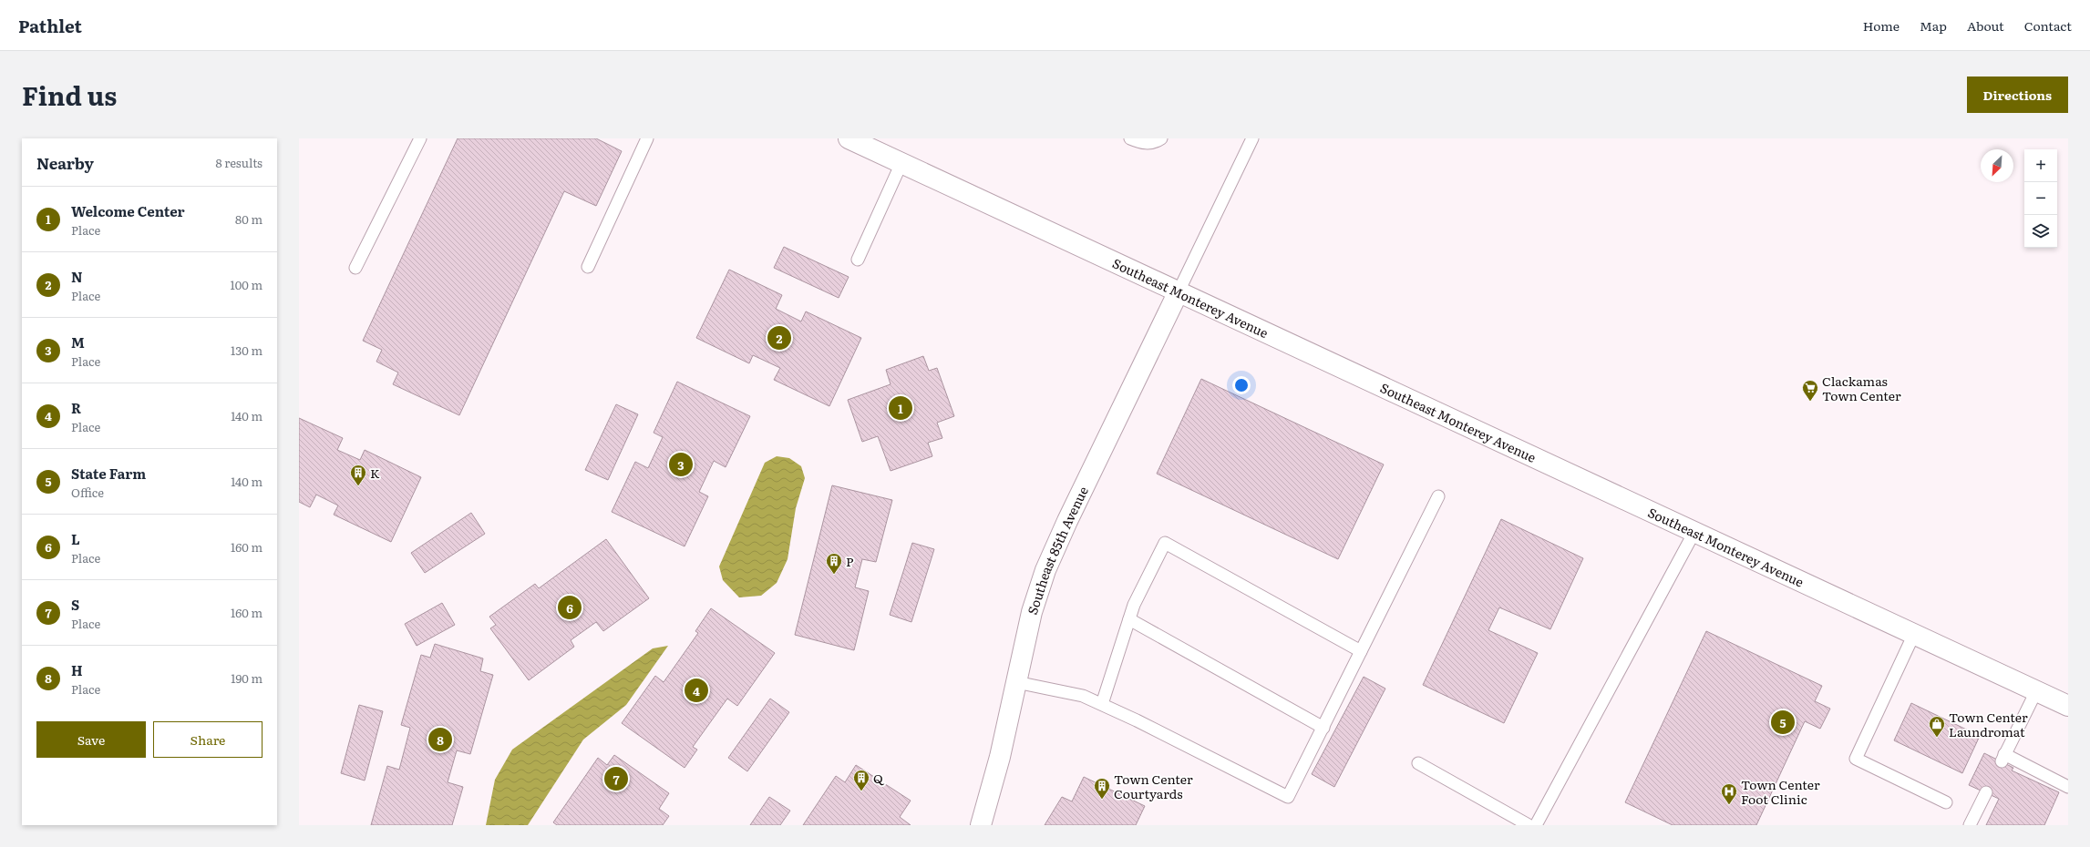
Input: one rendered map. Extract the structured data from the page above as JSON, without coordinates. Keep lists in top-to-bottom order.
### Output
{
  "streets": {
    "main road": ["Southeast Monterey Avenue", "Southeast 85th Avenue"]
  },
  "crossings": [
    ["Southeast Monterey Avenue", "Southeast 85th Avenue"]
  ],
  "places": {
    "supermarket": ["Clackamas Town Center"],
    "building": [
      "K",
      "P",
      "Q",
      "Town Center Courtyards"
    ],
    "shop": ["Town Center Laundromat"],
    "hospital": ["Town Center Foot Clinic"]
  },
  "north": "bottom left",
  "page": {
    "header": "Pathlet",
    "nav": [
      "Home",
      "Map",
      "About",
      "Contact"
    ],
    "title": "Find us",
    "buttons": [
      "Directions",
      ["Save", "Share"]
    ],
    "heading": ["Nearby", "8 results"],
    "map_buttons": ["+", "−"],
    "list": [
      {
        "mark": "1",
        "name": "Welcome Center",
        "note": "Place",
        "value": "80 m"
      },
      {
        "mark": "2",
        "name": "N",
        "note": "Place",
        "value": "100 m"
      },
      {
        "mark": "3",
        "name": "M",
        "note": "Place",
        "value": "130 m"
      },
      {
        "mark": "4",
        "name": "R",
        "note": "Place",
        "value": "140 m"
      },
      {
        "mark": "5",
        "name": "State Farm",
        "note": "Office",
        "value": "140 m"
      },
      {
        "mark": "6",
        "name": "L",
        "note": "Place",
        "value": "160 m"
      },
      {
        "mark": "7",
        "name": "S",
        "note": "Place",
        "value": "160 m"
      },
      {
        "mark": "8",
        "name": "H",
        "note": "Place",
        "value": "190 m"
      }
    ],
    "pins": [
      "2",
      "1",
      "3",
      "6",
      "4",
      "5",
      "8",
      "7"
    ]
  }
}
